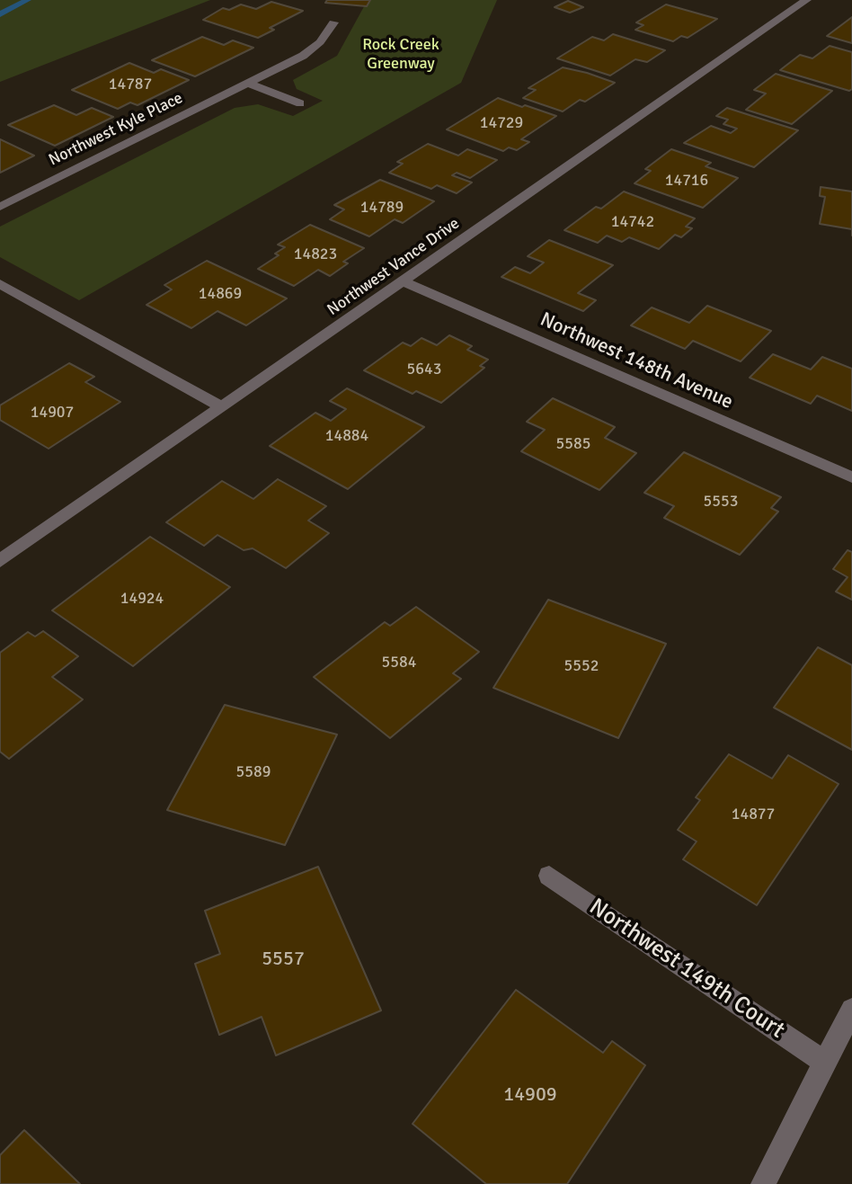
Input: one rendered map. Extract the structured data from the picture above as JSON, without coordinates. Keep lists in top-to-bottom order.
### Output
{
  "streets": {
    "street": [
      "Northwest Kyle Place",
      "Northwest Vance Drive",
      "Northwest 148th Avenue",
      "Northwest 149th Court"
    ]
  },
  "crossings": [
    ["Northwest Vance Drive", "Northwest 148th Avenue"]
  ],
  "parks": ["Rock Creek Greenway"],
  "house_numbers": [
    "14787",
    "14729",
    "14716",
    "14789",
    "14742",
    "14823",
    "14869",
    "5643",
    "14907",
    "14884",
    "5585",
    "5553",
    "14924",
    "5584",
    "5552",
    "5589",
    "14877",
    "5557",
    "14909"
  ]
}
